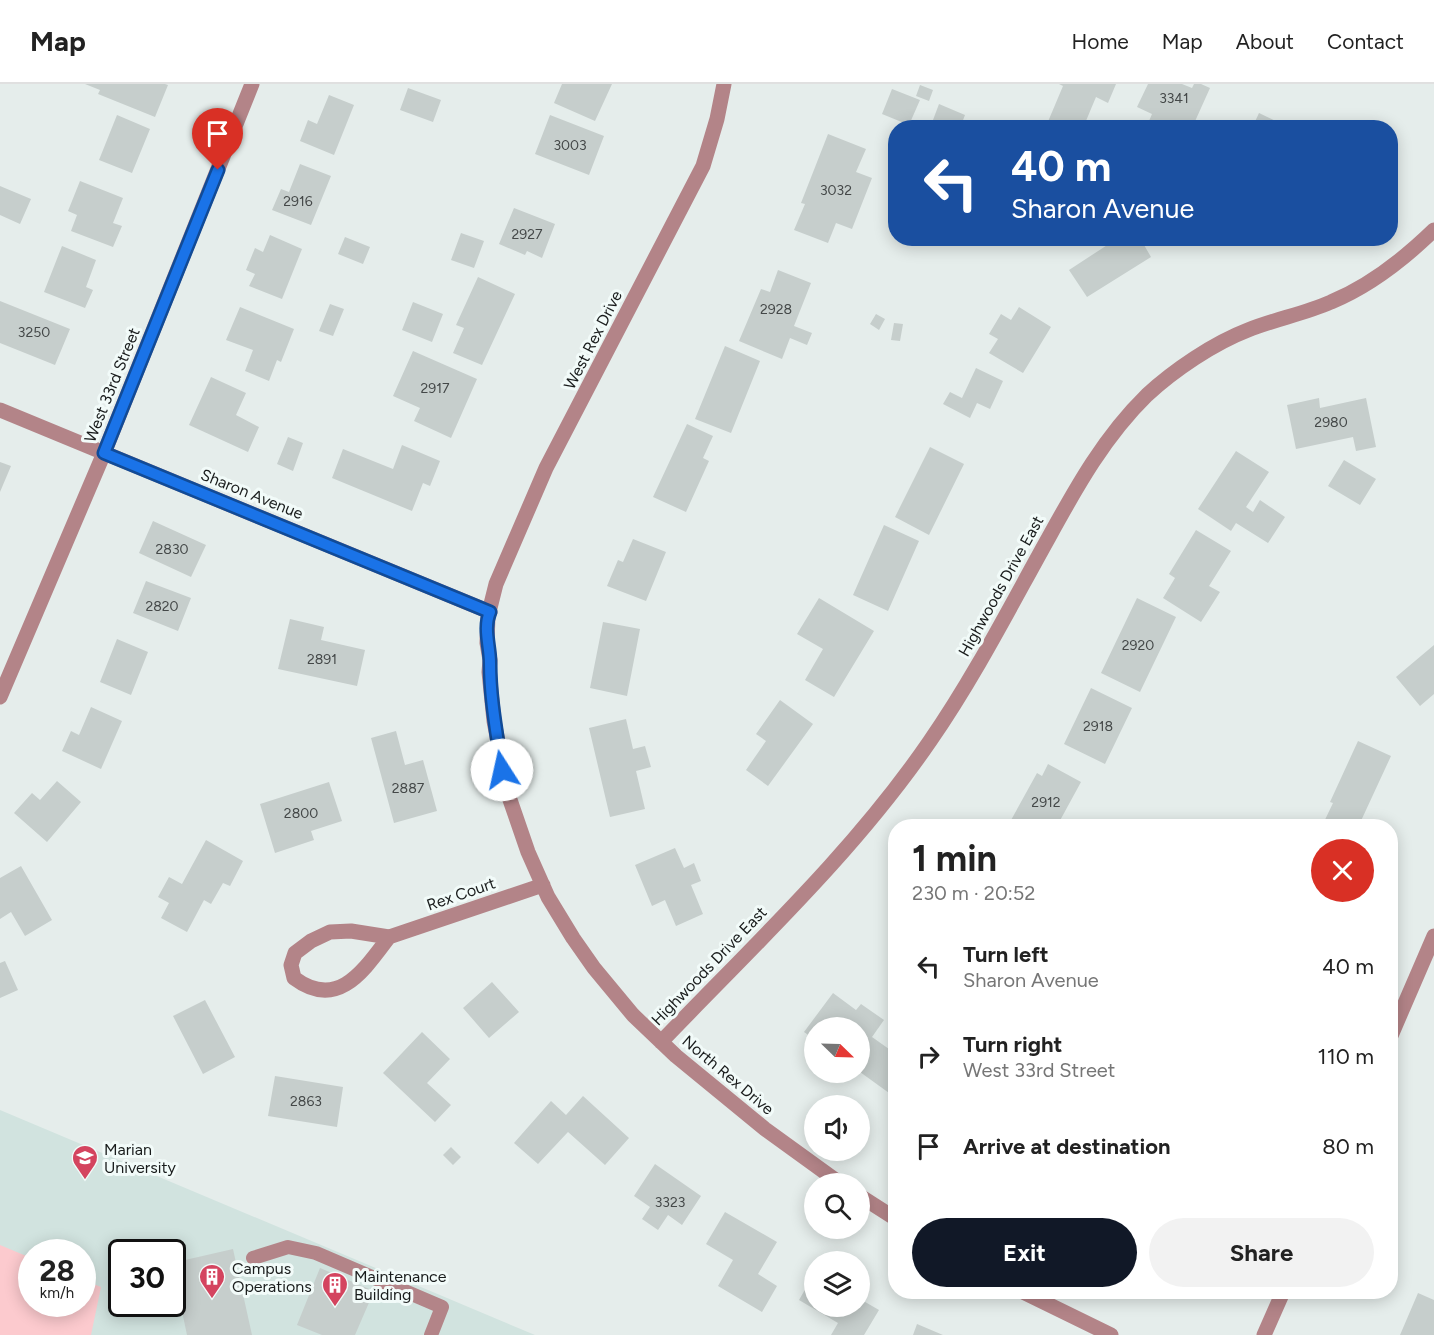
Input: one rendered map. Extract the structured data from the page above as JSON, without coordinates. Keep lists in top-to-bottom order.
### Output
{
  "streets": {
    "street": [
      "West Rex Drive",
      "West 33rd Street",
      "Sharon Avenue",
      "Highwoods Drive East",
      "Rex Court",
      "North Rex Drive"
    ]
  },
  "crossings": [
    ["West Rex Drive", "Sharon Avenue"],
    ["West Rex Drive", "North Rex Drive"],
    ["West 33rd Street", "Sharon Avenue"],
    ["Sharon Avenue", "North Rex Drive"],
    ["Highwoods Drive East", "North Rex Drive"],
    ["Rex Court", "North Rex Drive"]
  ],
  "places": {
    "school or university": ["Marian University"],
    "building": ["Campus Operations", "Maintenance Building"]
  },
  "house_numbers": [
    "3341",
    "3003",
    "3032",
    "2916",
    "2927",
    "2928",
    "3250",
    "2917",
    "2980",
    "2830",
    "2820",
    "2920",
    "2891",
    "2918",
    "2887",
    "2912",
    "2800",
    "2863",
    "3323"
  ],
  "north": "bottom right",
  "page": {
    "header": "Map",
    "nav": [
      "Home",
      "Map",
      "About",
      "Contact"
    ],
    "turn": ["40 m", "Sharon Avenue"],
    "heading": ["1 min", "230 m · 20:52"],
    "list": [
      {
        "name": "Turn left",
        "note": "Sharon Avenue",
        "value": "40 m"
      },
      {
        "name": "Turn right",
        "note": "West 33rd Street",
        "value": "110 m"
      },
      {
        "name": "Arrive at destination",
        "value": "80 m"
      }
    ],
    "buttons": ["Exit", "Share"],
    "speed": "28 km/h",
    "limit": "30"
  }
}
